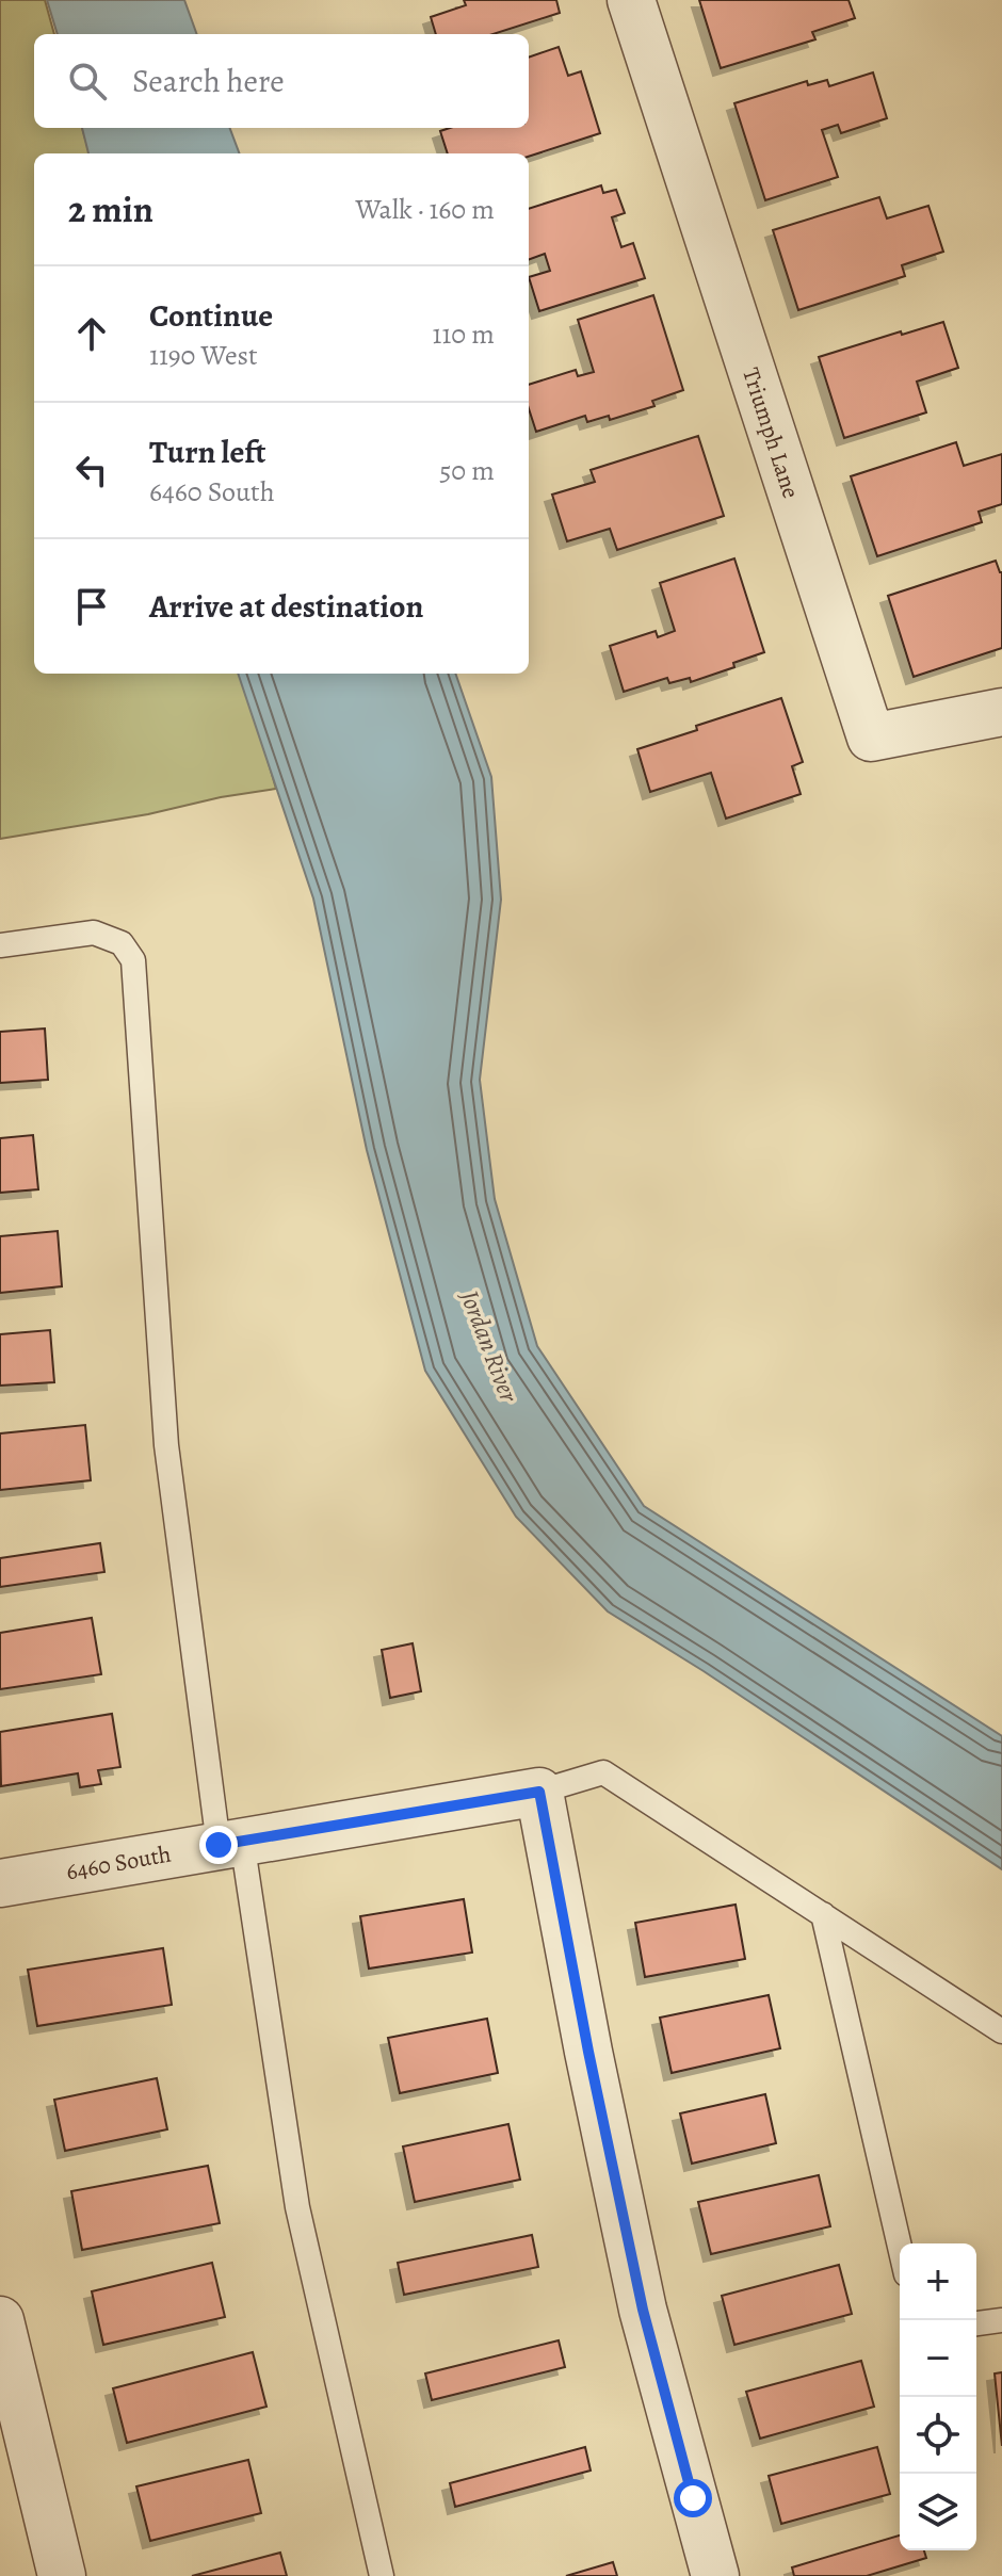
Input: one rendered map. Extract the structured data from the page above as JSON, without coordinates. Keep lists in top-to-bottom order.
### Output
{
  "streets": {
    "street": ["Triumph Lane", "6460 South"]
  },
  "water": ["Jordan River"],
  "page": {
    "search": "Search here",
    "heading": ["2 min", "Walk · 160 m"],
    "list": [
      ["Continue", "1190 West", "110 m"],
      ["Turn left", "6460 South", "50 m"],
      "Arrive at destination"
    ],
    "map_buttons": ["+", "−"]
  }
}
